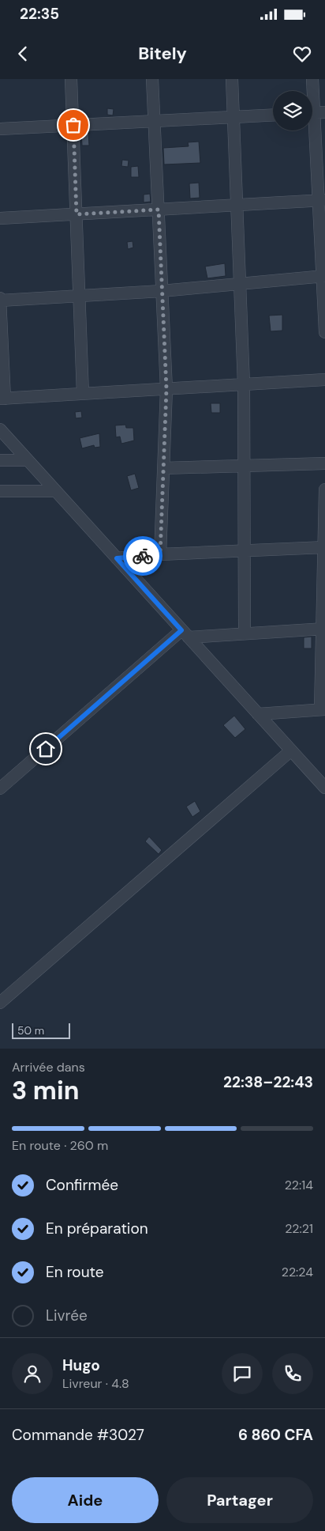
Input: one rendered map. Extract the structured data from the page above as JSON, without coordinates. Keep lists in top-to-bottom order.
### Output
{
  "scale_bar": "50 m",
  "page": {
    "status": "22:35",
    "header": "Bitely",
    "scale": "50 m",
    "heading": ["3 min", "Arrivée dans", "22:38–22:43"],
    "panel": [
      "Hugo",
      "Livreur · 4.8",
      "Commande #3027",
      "6 860 CFA"
    ],
    "bar": "En route · 260 m",
    "list": [
      ["Confirmée", "22:14"],
      ["En préparation", "22:21"],
      ["En route", "22:24"],
      "Livrée"
    ],
    "buttons": ["Aide", "Partager"]
  }
}
